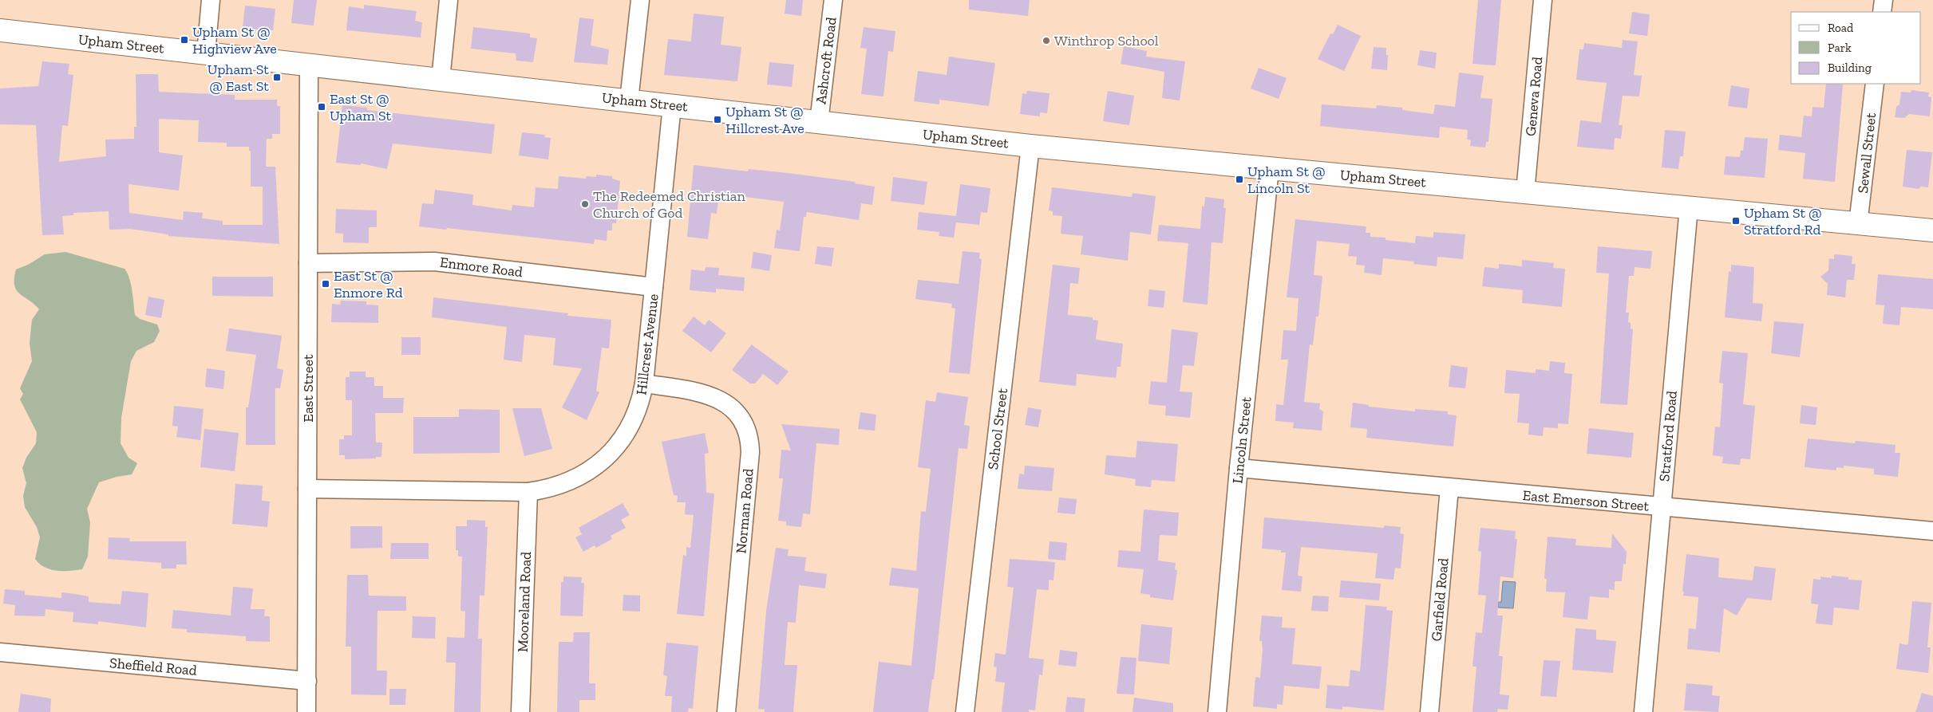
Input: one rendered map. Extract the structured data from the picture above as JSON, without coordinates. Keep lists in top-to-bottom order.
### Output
{
  "streets": {
    "main road": ["Upham Street"],
    "street": [
      "Ashcroft Road",
      "Geneva Road",
      "Sewall Street",
      "Enmore Road",
      "Hillcrest Avenue",
      "East Street",
      "School Street",
      "Stratford Road",
      "Lincoln Street",
      "East Emerson Street",
      "Norman Road",
      "Garfield Road",
      "Mooreland Road",
      "Sheffield Road"
    ]
  },
  "crossings": [
    ["Upham Street", "Ashcroft Road"],
    ["Upham Street", "Geneva Road"],
    ["Upham Street", "Sewall Street"],
    ["Upham Street", "Hillcrest Avenue"],
    ["Upham Street", "East Street"],
    ["Upham Street", "School Street"],
    ["Upham Street", "Stratford Road"],
    ["Upham Street", "Lincoln Street"],
    ["Enmore Road", "Hillcrest Avenue"],
    ["Enmore Road", "East Street"],
    ["Hillcrest Avenue", "East Street"],
    ["Hillcrest Avenue", "Norman Road"],
    ["Hillcrest Avenue", "Mooreland Road"],
    ["East Street", "Sheffield Road"],
    ["Stratford Road", "East Emerson Street"],
    ["Lincoln Street", "East Emerson Street"],
    ["East Emerson Street", "Garfield Road"]
  ],
  "places": {
    "transit": [
      "Upham St @ Highview Ave",
      "Upham St @ East St",
      "East St @ Upham St",
      "Upham St @ Hillcrest Ave",
      "Upham St @ Lincoln St",
      "Upham St @ Stratford Rd",
      "East St @ Enmore Rd"
    ],
    "other": ["Winthrop School", "The Redeemed Christian Church of God"]
  },
  "legend": ["Road", "Park", "Building"]
}
